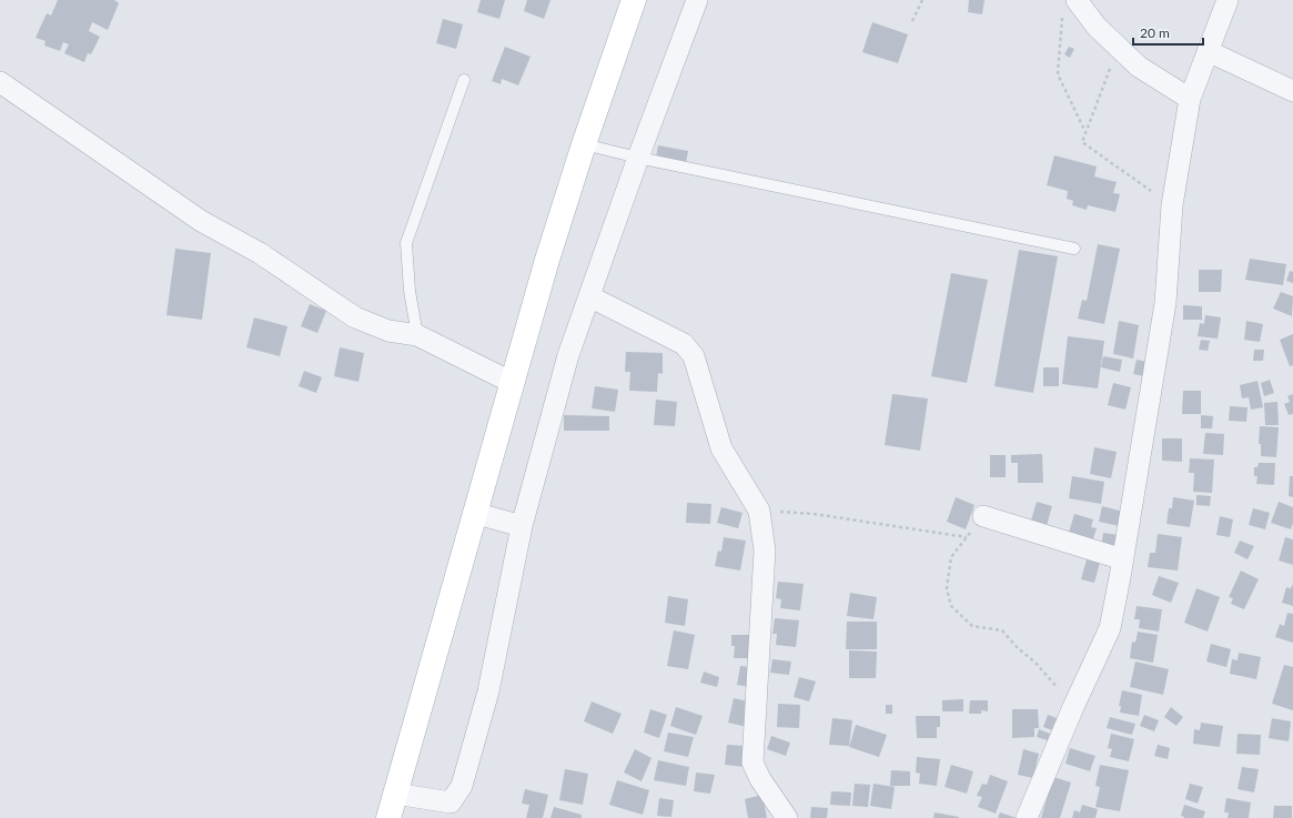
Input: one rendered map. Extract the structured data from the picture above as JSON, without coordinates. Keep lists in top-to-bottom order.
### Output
{
  "scale_bar": "20 m"
}
